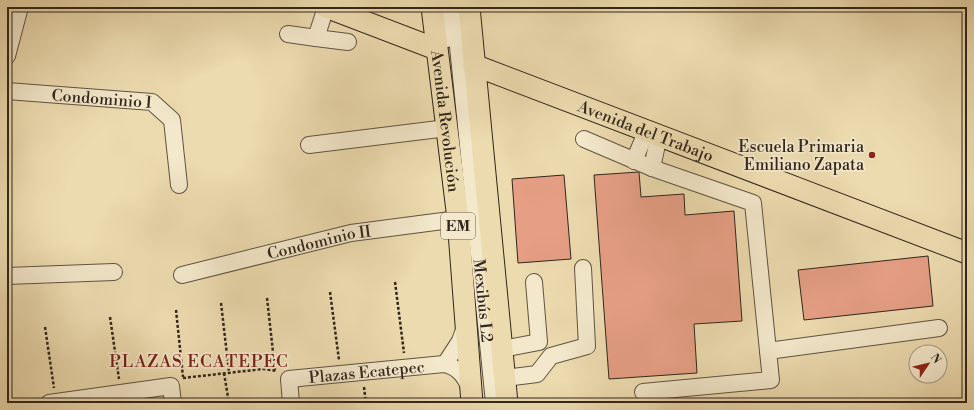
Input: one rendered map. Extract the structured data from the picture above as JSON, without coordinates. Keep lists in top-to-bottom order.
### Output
{
  "streets": {
    "main road": ["Avenida Revolución", "Avenida del Trabajo", "EM"],
    "street": [
      "Condominio I",
      "Condominio II",
      "Mexibús L2",
      "Plazas Ecatepec"
    ]
  },
  "crossings": [
    ["Avenida Revolución", "Avenida del Trabajo"],
    ["Avenida Revolución", "Condominio II"],
    ["Avenida Revolución", "Mexibús L2"],
    ["Avenida Revolución", "Plazas Ecatepec"],
    ["Avenida del Trabajo", "Mexibús L2"],
    ["Mexibús L2", "Plazas Ecatepec"]
  ],
  "districts": ["PLAZAS ECATEPEC"],
  "places": ["Escuela Primaria Emiliano Zapata"],
  "north": "top right"
}
